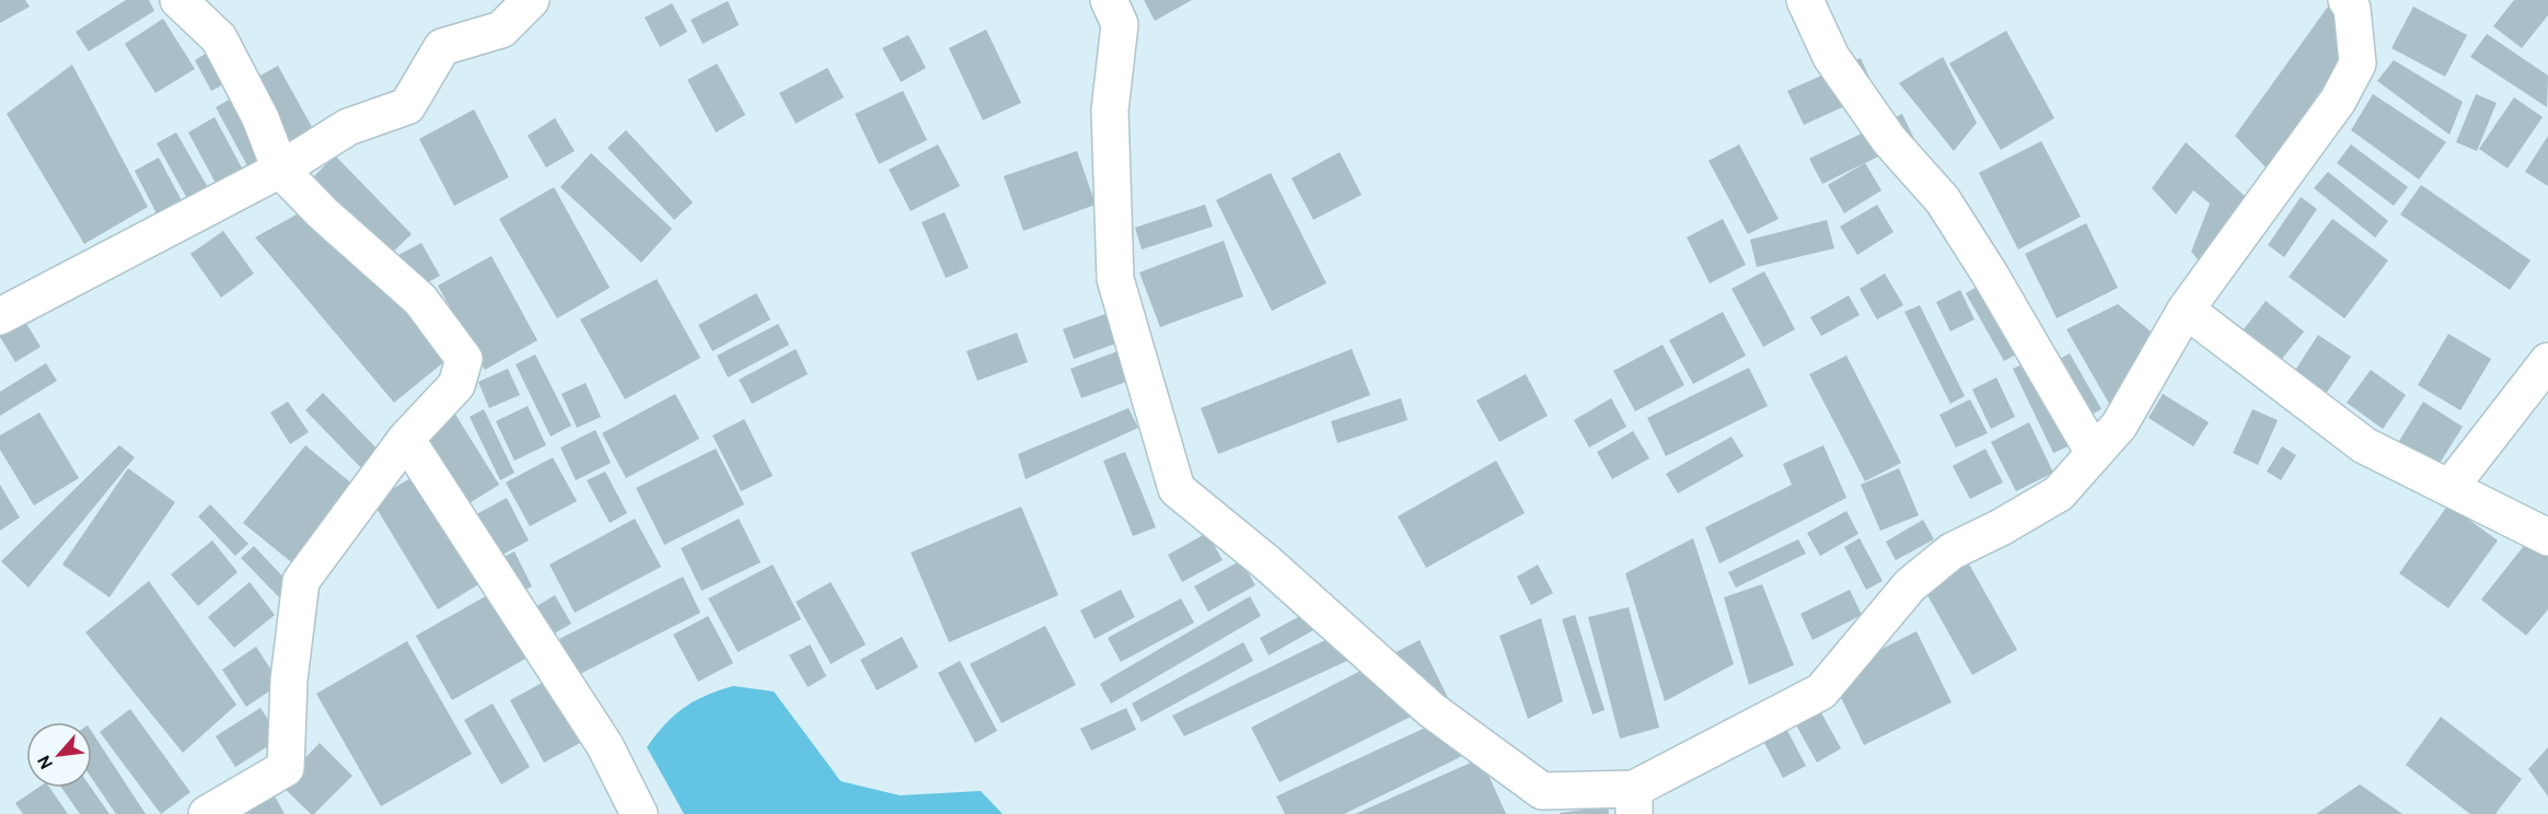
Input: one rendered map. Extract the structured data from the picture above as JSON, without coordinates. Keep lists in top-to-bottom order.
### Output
{
  "north": "bottom left"
}
